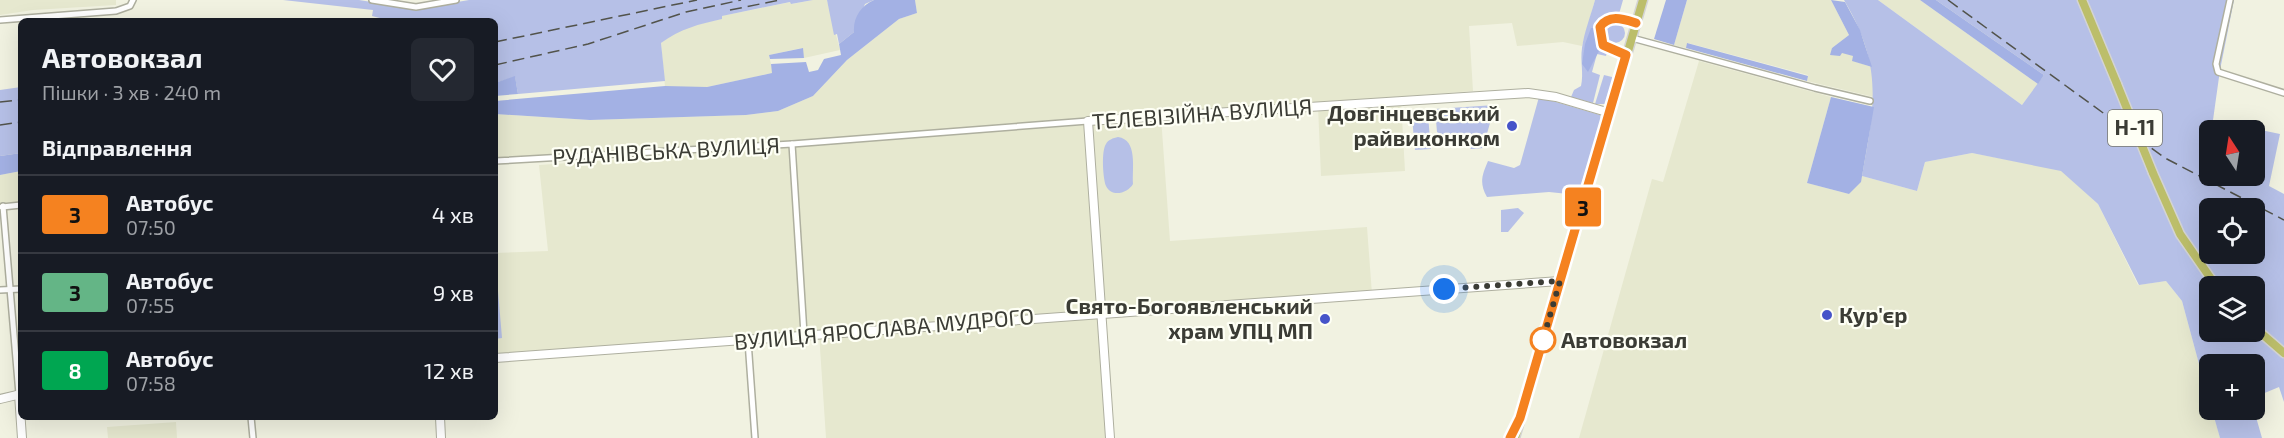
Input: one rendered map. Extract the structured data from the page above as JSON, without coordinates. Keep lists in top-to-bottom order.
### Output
{
  "streets": {
    "main road": ["Н-11"],
    "street": ["ТЕЛЕВІЗІЙНА ВУЛИЦЯ", "РУДАНІВСЬКА ВУЛИЦЯ", "ВУЛИЦЯ ЯРОСЛАВА МУДРОГО"]
  },
  "crossings": [
    ["ТЕЛЕВІЗІЙНА ВУЛИЦЯ", "РУДАНІВСЬКА ВУЛИЦЯ"],
    ["РУДАНІВСЬКА ВУЛИЦЯ", "ВУЛИЦЯ ЯРОСЛАВА МУДРОГО"]
  ],
  "places": [
    "Довгінцевський райвиконком",
    "Кур'єр",
    "Свято-Богоявленський храм УПЦ МП",
    "Автовокзал"
  ],
  "lines": ["bus line 3"],
  "north": "top",
  "page": {
    "on_map": "3",
    "heading": [
      ["Автовокзал", "Пішки · 3 хв · 240 m"],
      "Відправлення"
    ],
    "map_buttons": "+",
    "list": [
      {
        "mark": "3",
        "name": "Автобус",
        "note": "07:50",
        "value": "4 хв"
      },
      {
        "mark": "3",
        "name": "Автобус",
        "note": "07:55",
        "value": "9 хв"
      },
      {
        "mark": "8",
        "name": "Автобус",
        "note": "07:58",
        "value": "12 хв"
      }
    ]
  }
}
